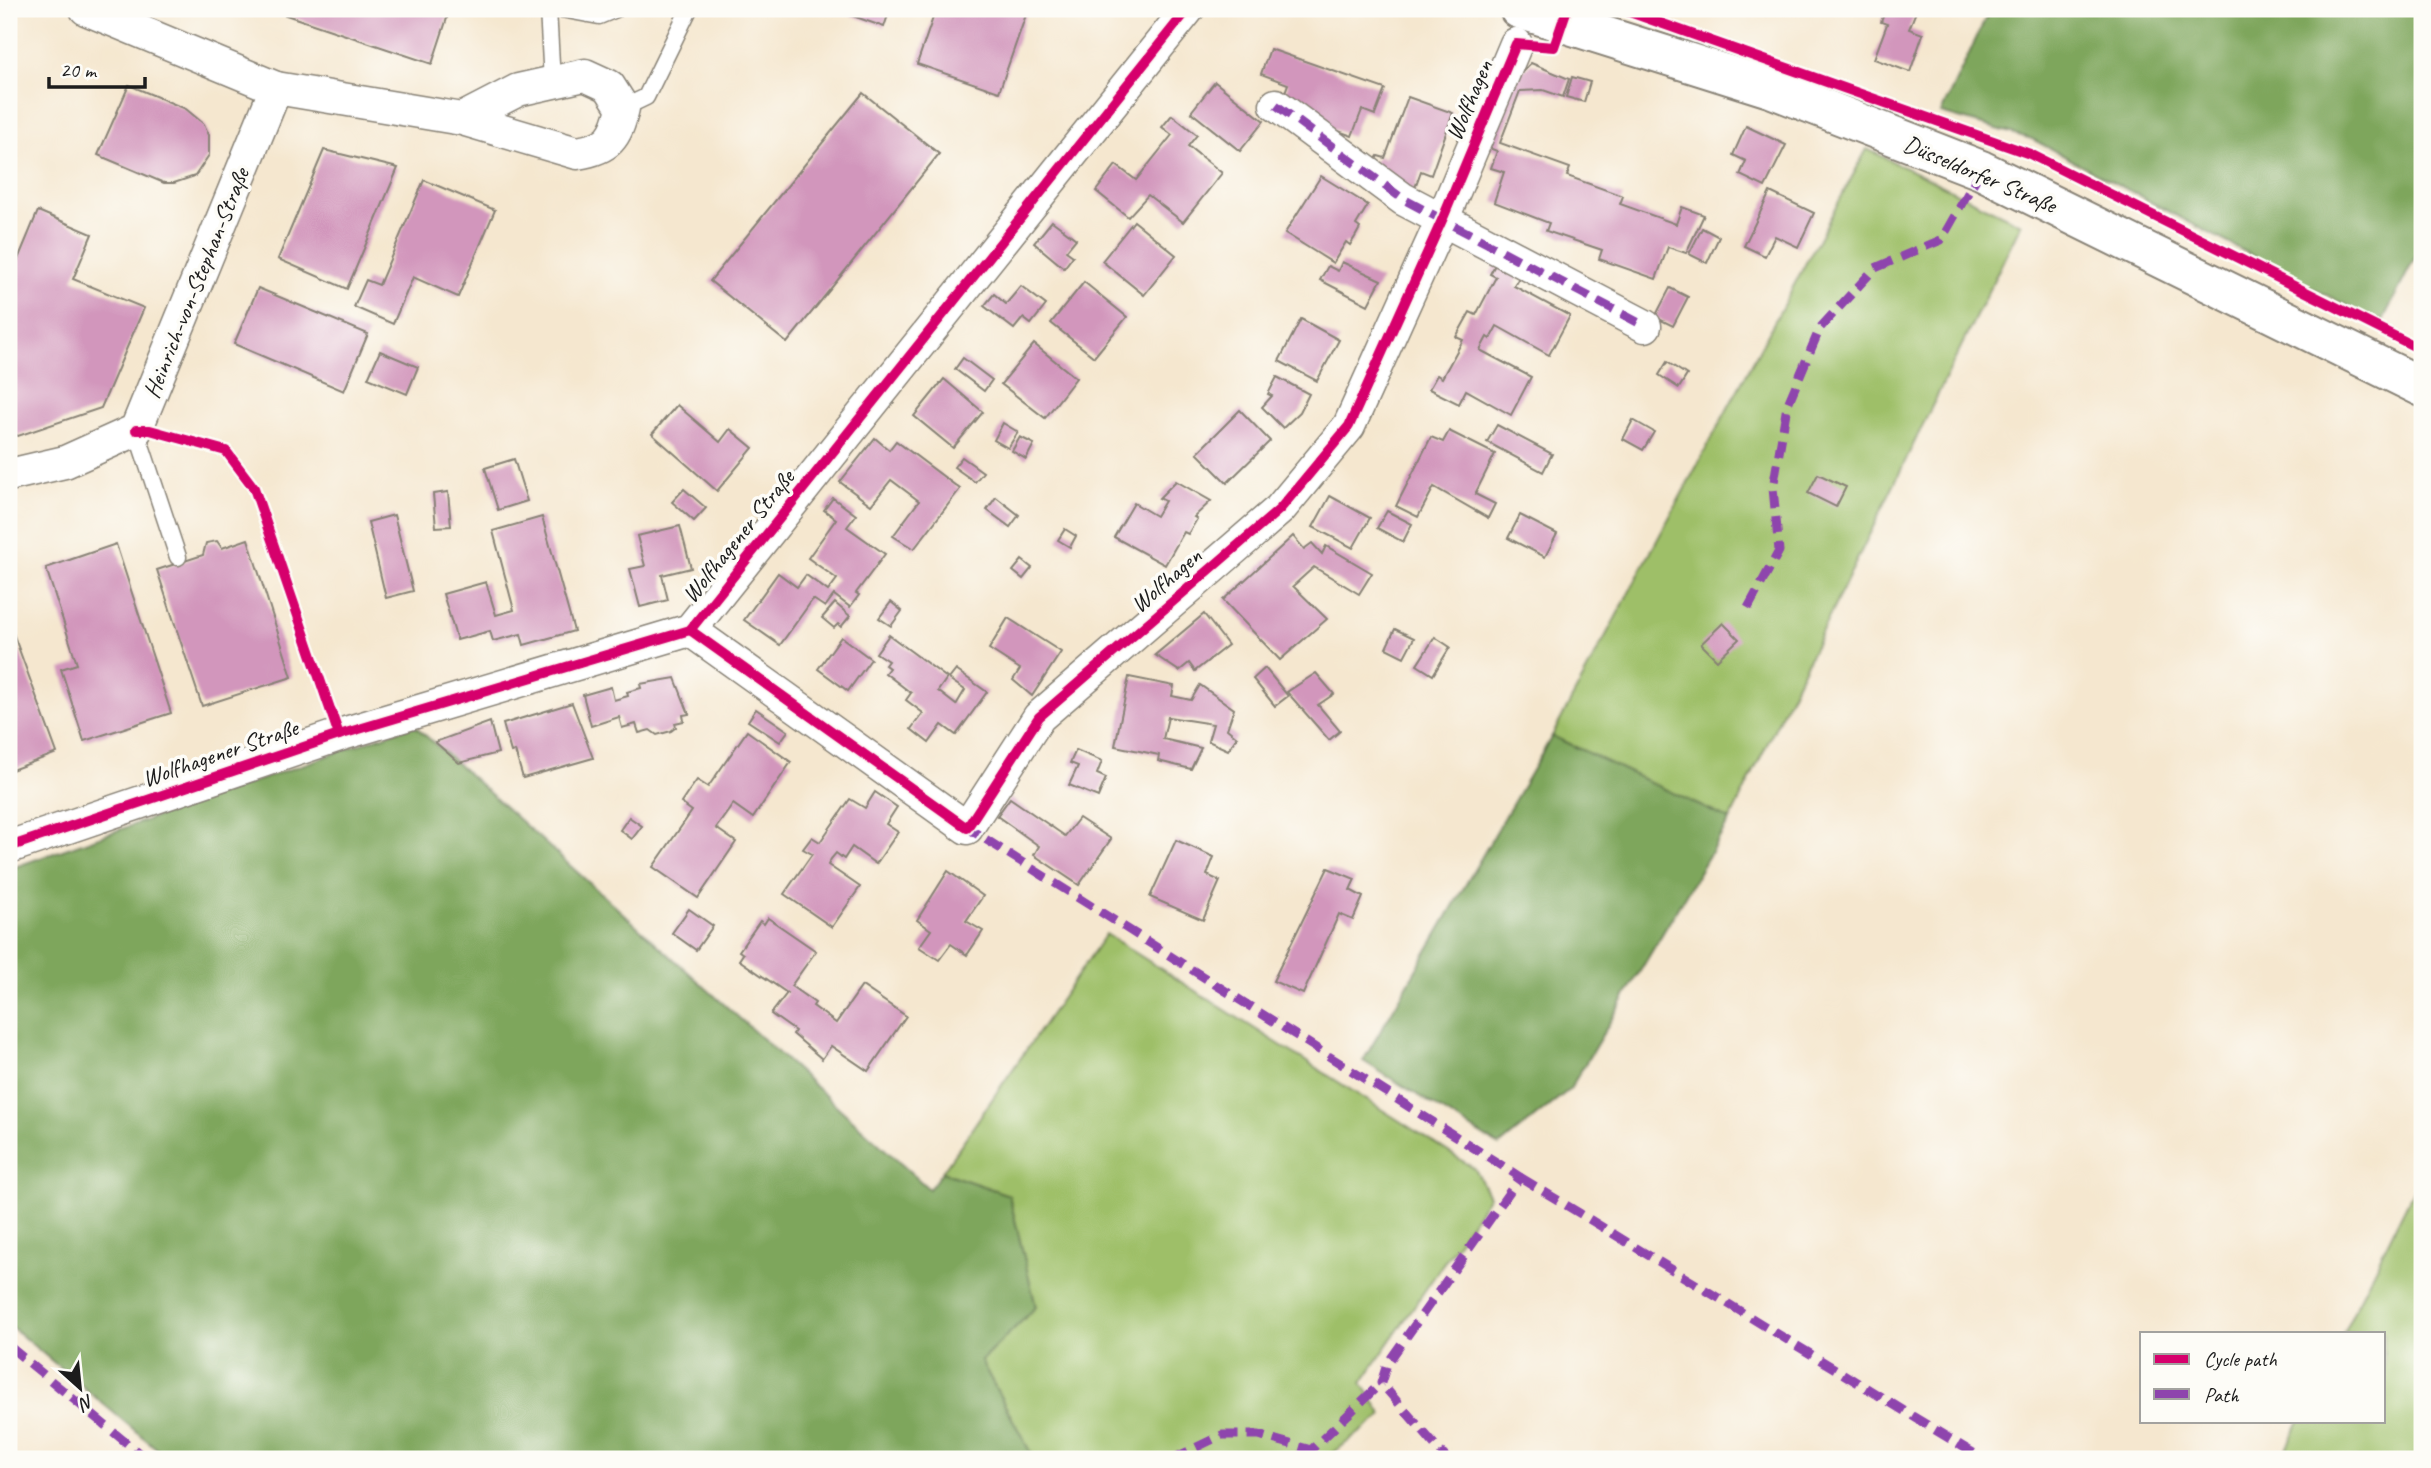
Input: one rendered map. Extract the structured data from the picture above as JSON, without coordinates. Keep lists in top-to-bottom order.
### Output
{
  "streets": {
    "main road": ["Düsseldorfer Straße"],
    "street": ["Wolfhagen", "Heinrich-von-Stephan-Straße", "Wolfhagener Straße"]
  },
  "crossings": [
    ["Wolfhagen", "Düsseldorfer Straße"],
    ["Wolfhagen", "Wolfhagener Straße"]
  ],
  "legend": ["Cycle path", "Path"],
  "scale_bar": "20 m",
  "north": "bottom right"
}
